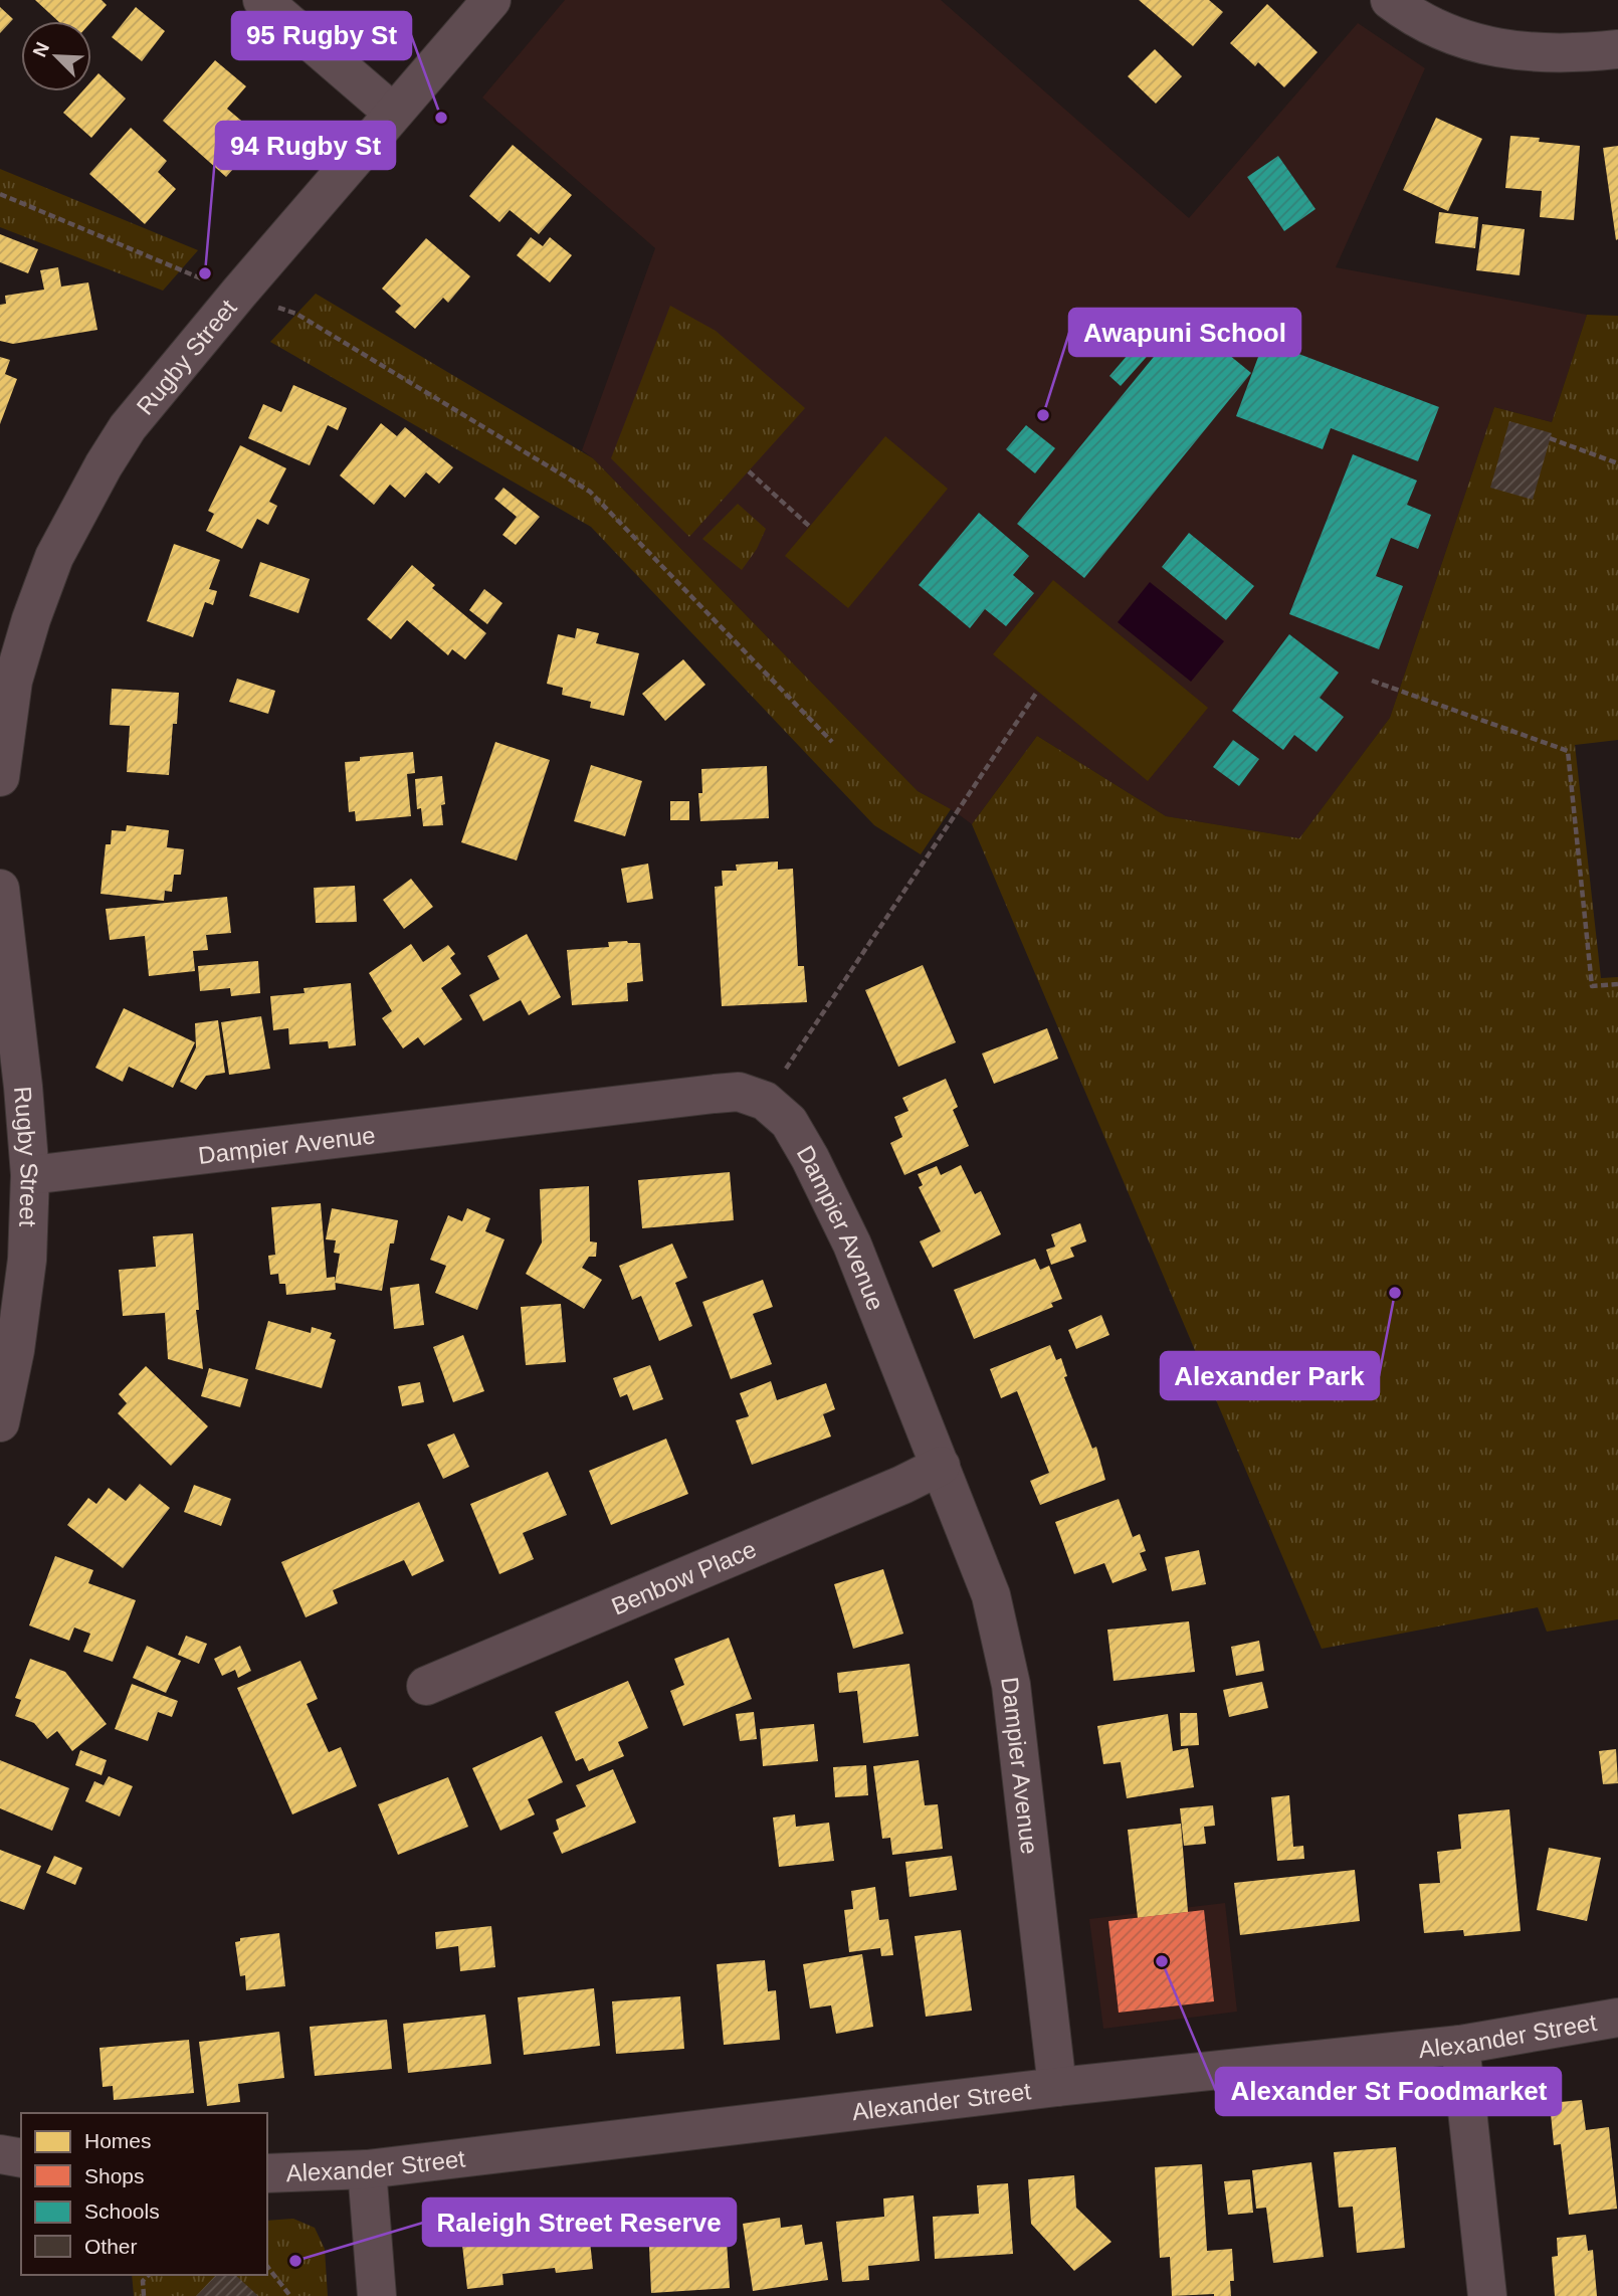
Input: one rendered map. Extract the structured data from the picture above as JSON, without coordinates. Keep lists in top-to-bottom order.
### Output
{
  "streets": {
    "street": [
      "Rugby Street",
      "Dampier Avenue",
      "Benbow Place",
      "Alexander Street"
    ]
  },
  "crossings": [
    ["Rugby Street", "Dampier Avenue"],
    ["Dampier Avenue", "Benbow Place"],
    ["Dampier Avenue", "Alexander Street"]
  ],
  "places": [
    "95 Rugby St",
    "94 Rugby St",
    "Awapuni School",
    "Alexander Park",
    "Alexander St Foodmarket",
    "Raleigh Street Reserve"
  ],
  "legend": [
    "Homes",
    "Shops",
    "Schools",
    "Other"
  ],
  "north": "top left"
}
